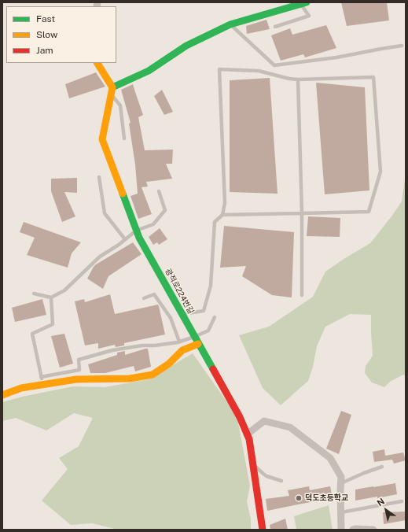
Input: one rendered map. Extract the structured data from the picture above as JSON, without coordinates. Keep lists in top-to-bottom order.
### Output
{
  "streets": {
    "street": ["광적로224번길"]
  },
  "places": ["덕도초등학교"],
  "legend": ["Fast", "Slow", "Jam"],
  "north": "top left"
}
